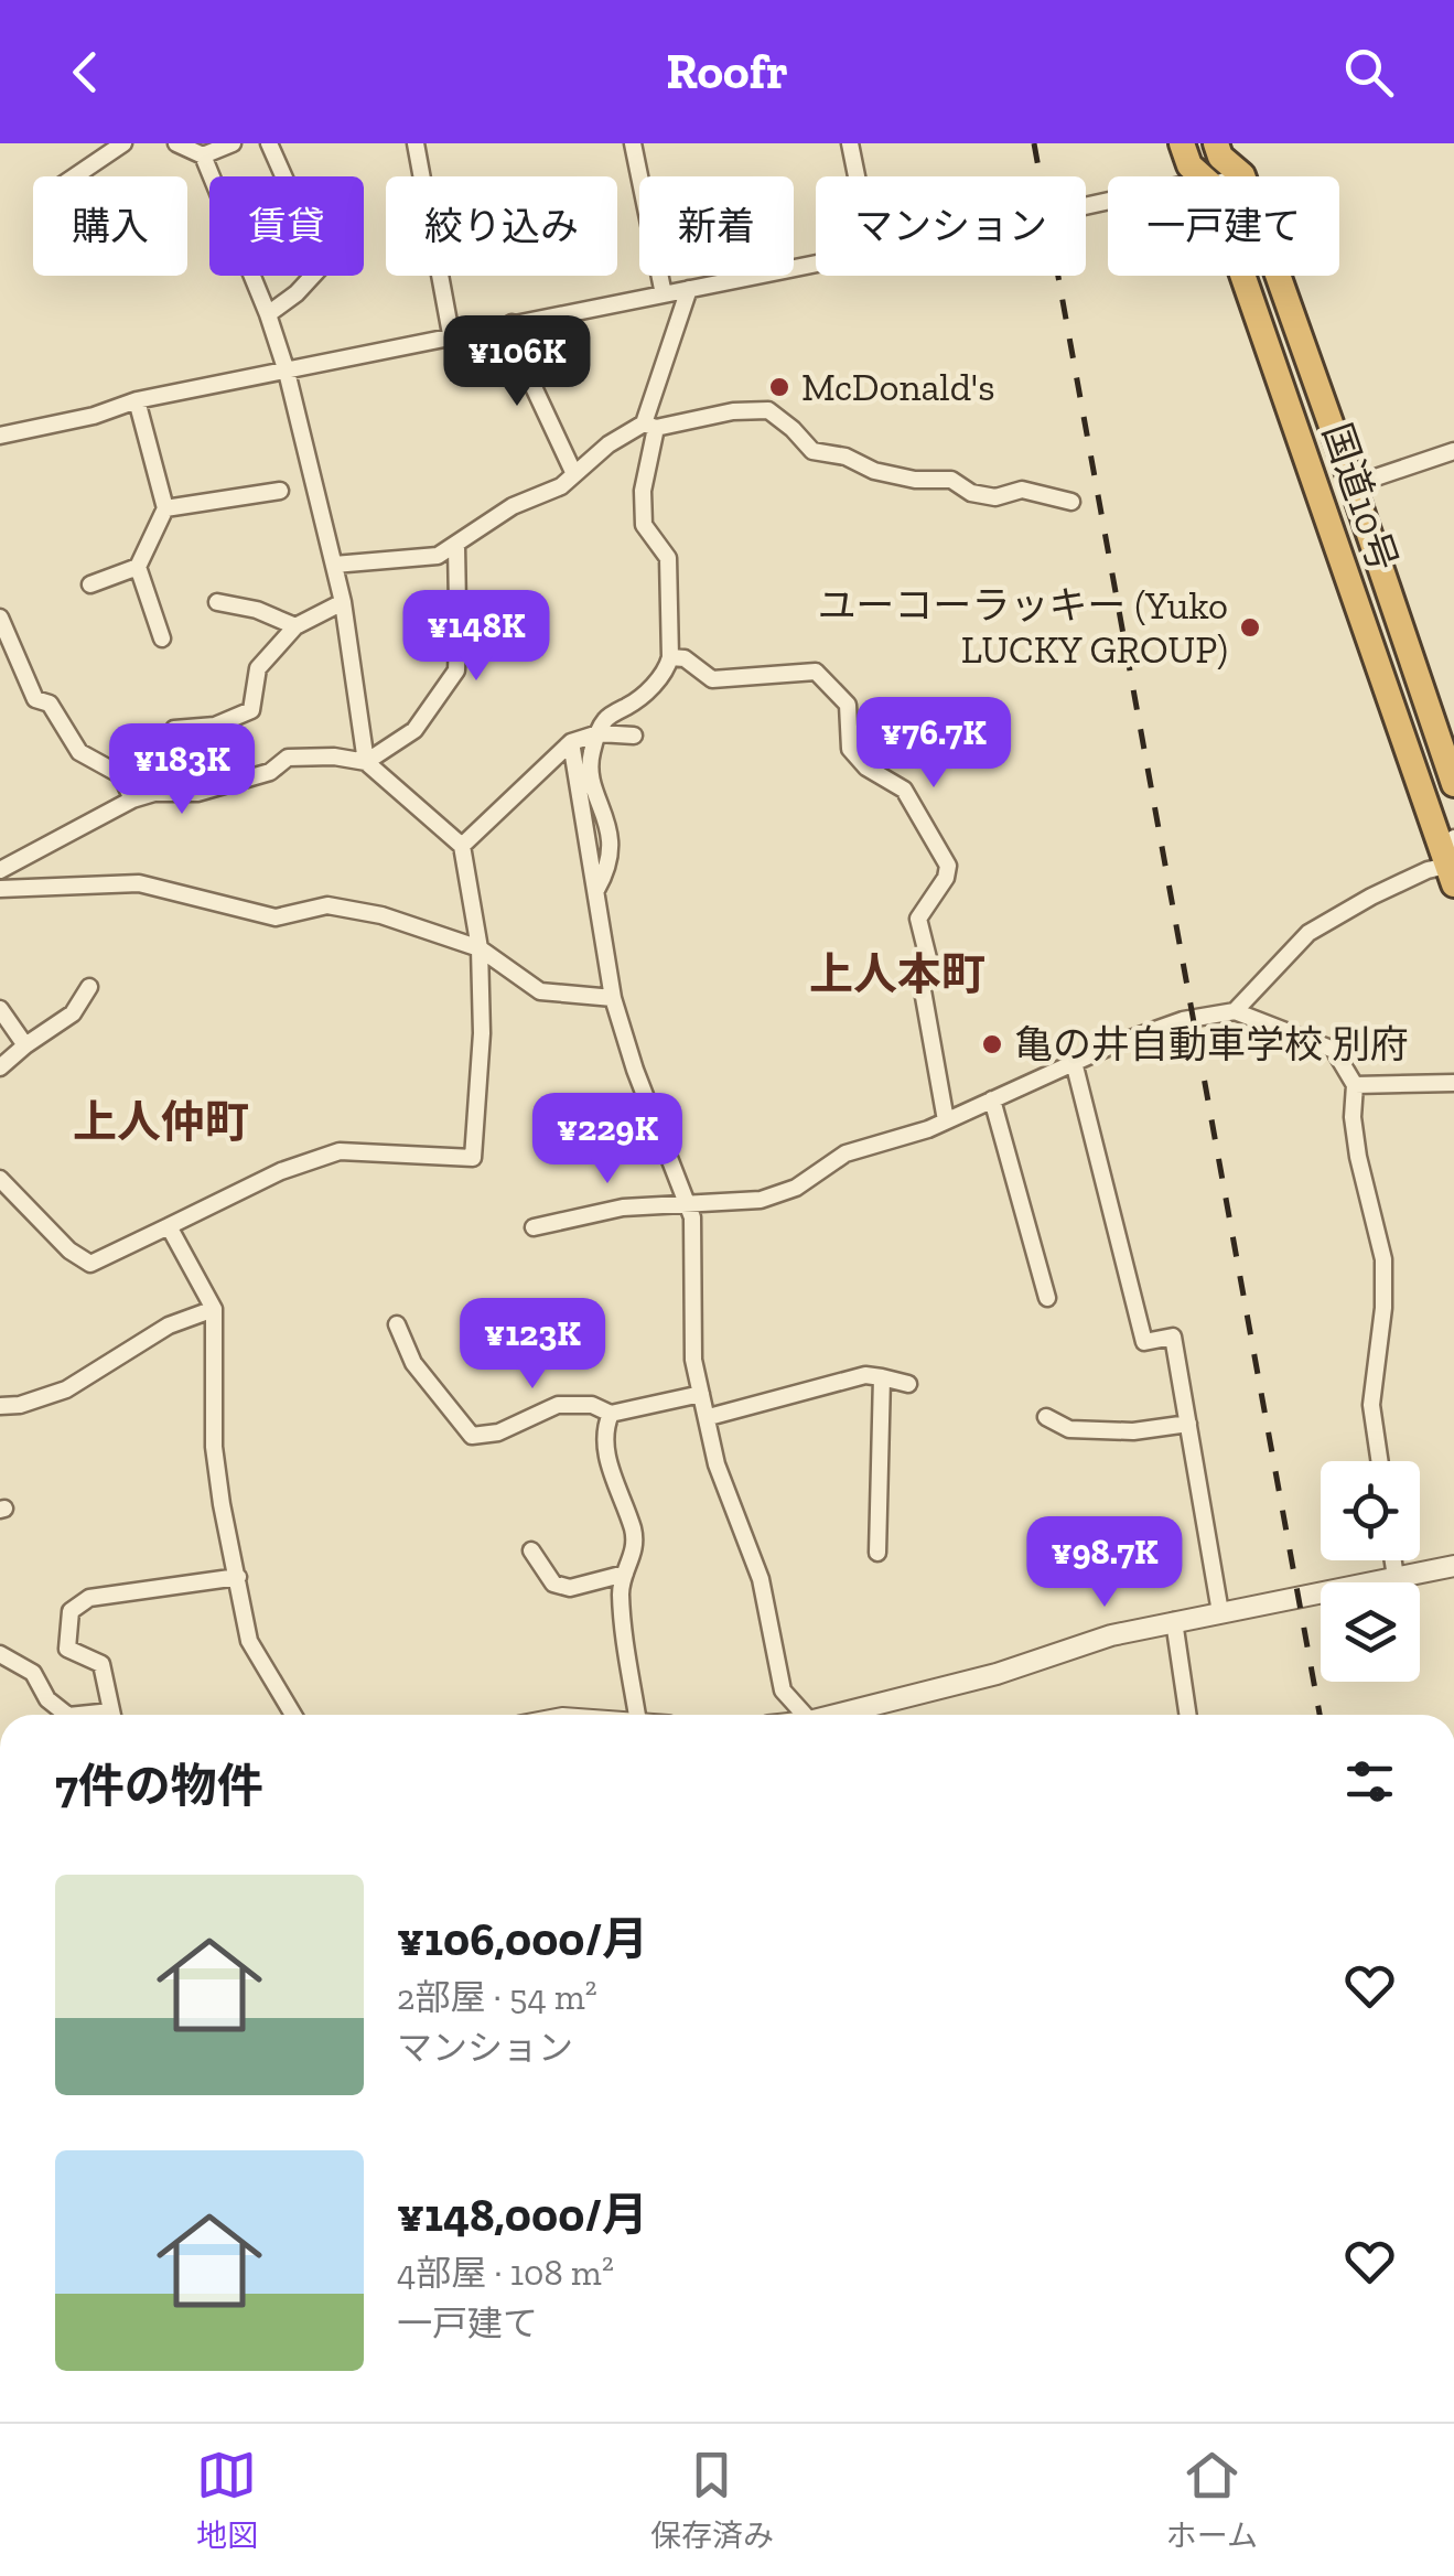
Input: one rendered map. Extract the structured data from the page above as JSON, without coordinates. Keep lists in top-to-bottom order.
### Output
{
  "streets": {
    "highway": ["国道10号"]
  },
  "districts": ["上人本町", "上人仲町"],
  "places": ["McDonald's", "ユーコーラッキー (Yuko LUCKY GROUP)", "亀の井自動車学校 別府"],
  "page": {
    "header": "Roofr",
    "chip": [
      "購入",
      "賃貸",
      "絞り込み",
      "新着",
      "マンション",
      "一戸建て"
    ],
    "price": [
      "¥106K",
      "¥148K",
      "¥76.7K",
      "¥183K",
      "¥229K",
      "¥123K",
      "¥98.7K"
    ],
    "heading": "7件の物件",
    "list": [
      {
        "name": "¥106,000/月",
        "note": "2部屋 · 54 m² · マンション"
      },
      {
        "name": "¥148,000/月",
        "note": "4部屋 · 108 m² · 一戸建て"
      }
    ],
    "tabs": ["地図", "保存済み", "ホーム"]
  }
}
